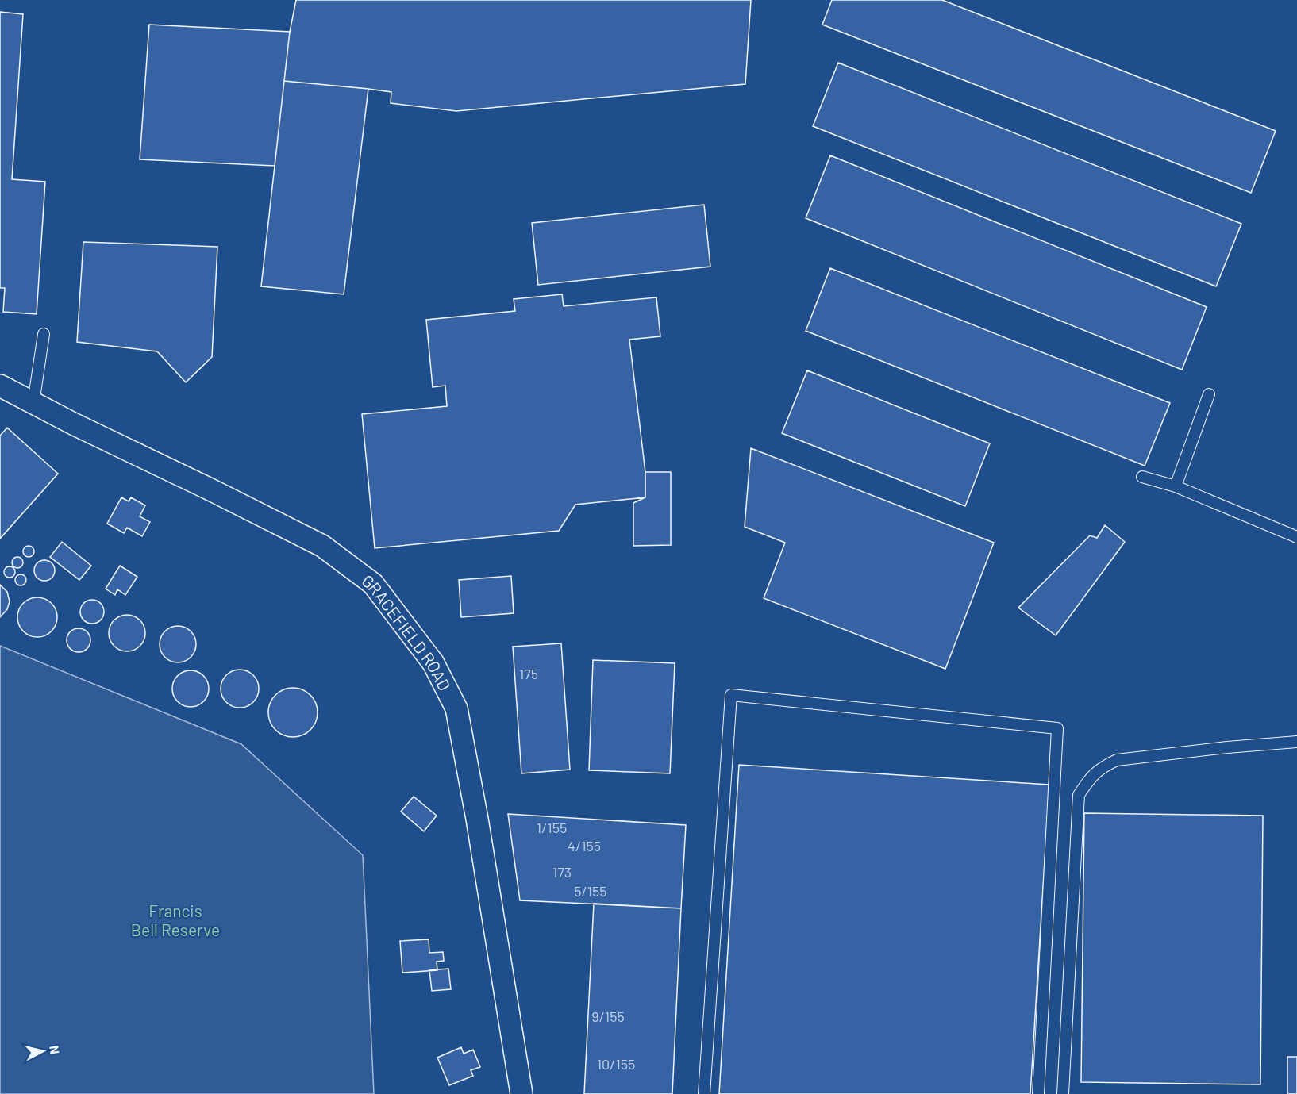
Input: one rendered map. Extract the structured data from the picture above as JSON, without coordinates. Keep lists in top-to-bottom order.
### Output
{
  "streets": {
    "street": ["GRACEFIELD ROAD"]
  },
  "parks": ["Francis Bell Reserve"],
  "house_numbers": [
    "175",
    "1/155",
    "4/155",
    "173",
    "5/155",
    "9/155",
    "10/155"
  ],
  "north": "right"
}
